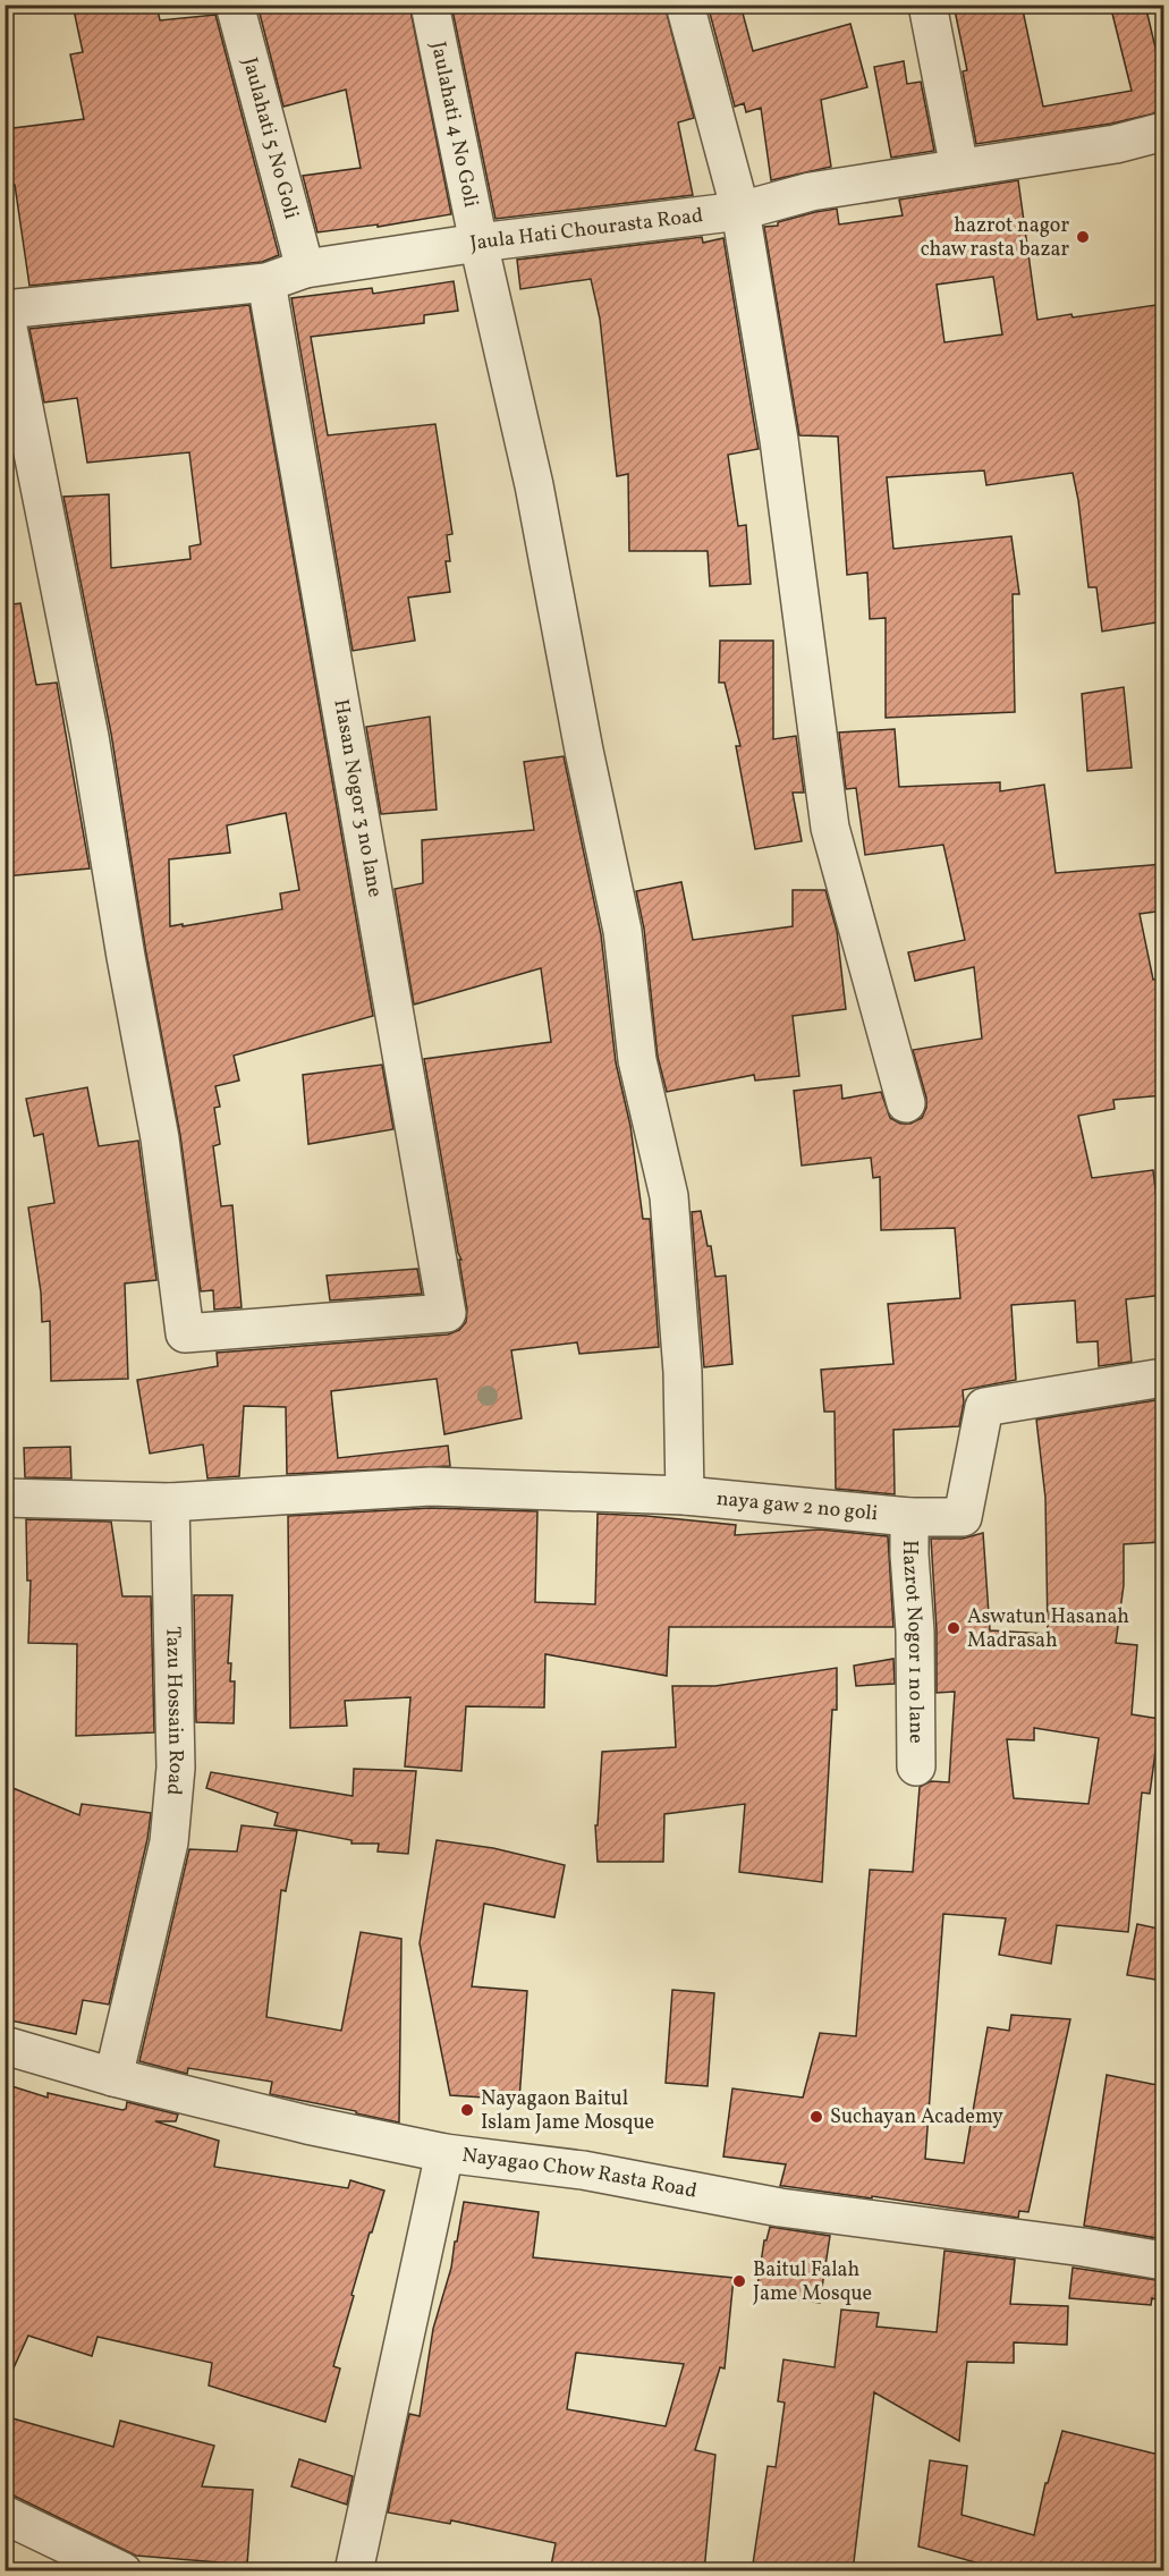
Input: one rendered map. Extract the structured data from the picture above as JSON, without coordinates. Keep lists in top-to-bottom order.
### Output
{
  "streets": {
    "street": [
      "Jaulahati 4 No Goli",
      "Jaulahati 5 No Goli",
      "Jaula Hati Chourasta Road",
      "Hasan Nogor 3 no lane",
      "naya gaw 2 no goli",
      "Hazrot Nogor 1 no lane",
      "Tazu Hossain Road",
      "Nayagao Chow Rasta Road"
    ]
  },
  "crossings": [
    ["Jaulahati 4 No Goli", "Jaula Hati Chourasta Road"],
    ["Jaulahati 4 No Goli", "naya gaw 2 no goli"],
    ["Jaulahati 5 No Goli", "Jaula Hati Chourasta Road"],
    ["Jaula Hati Chourasta Road", "Hasan Nogor 3 no lane"],
    ["naya gaw 2 no goli", "Hazrot Nogor 1 no lane"],
    ["naya gaw 2 no goli", "Tazu Hossain Road"],
    ["Tazu Hossain Road", "Nayagao Chow Rasta Road"]
  ],
  "places": [
    "hazrot nagor chaw rasta bazar",
    "Aswatun Hasanah Madrasah",
    "Nayagaon Baitul Islam Jame Mosque",
    "Suchayan Academy",
    "Baitul Falah Jame Mosque"
  ]
}
